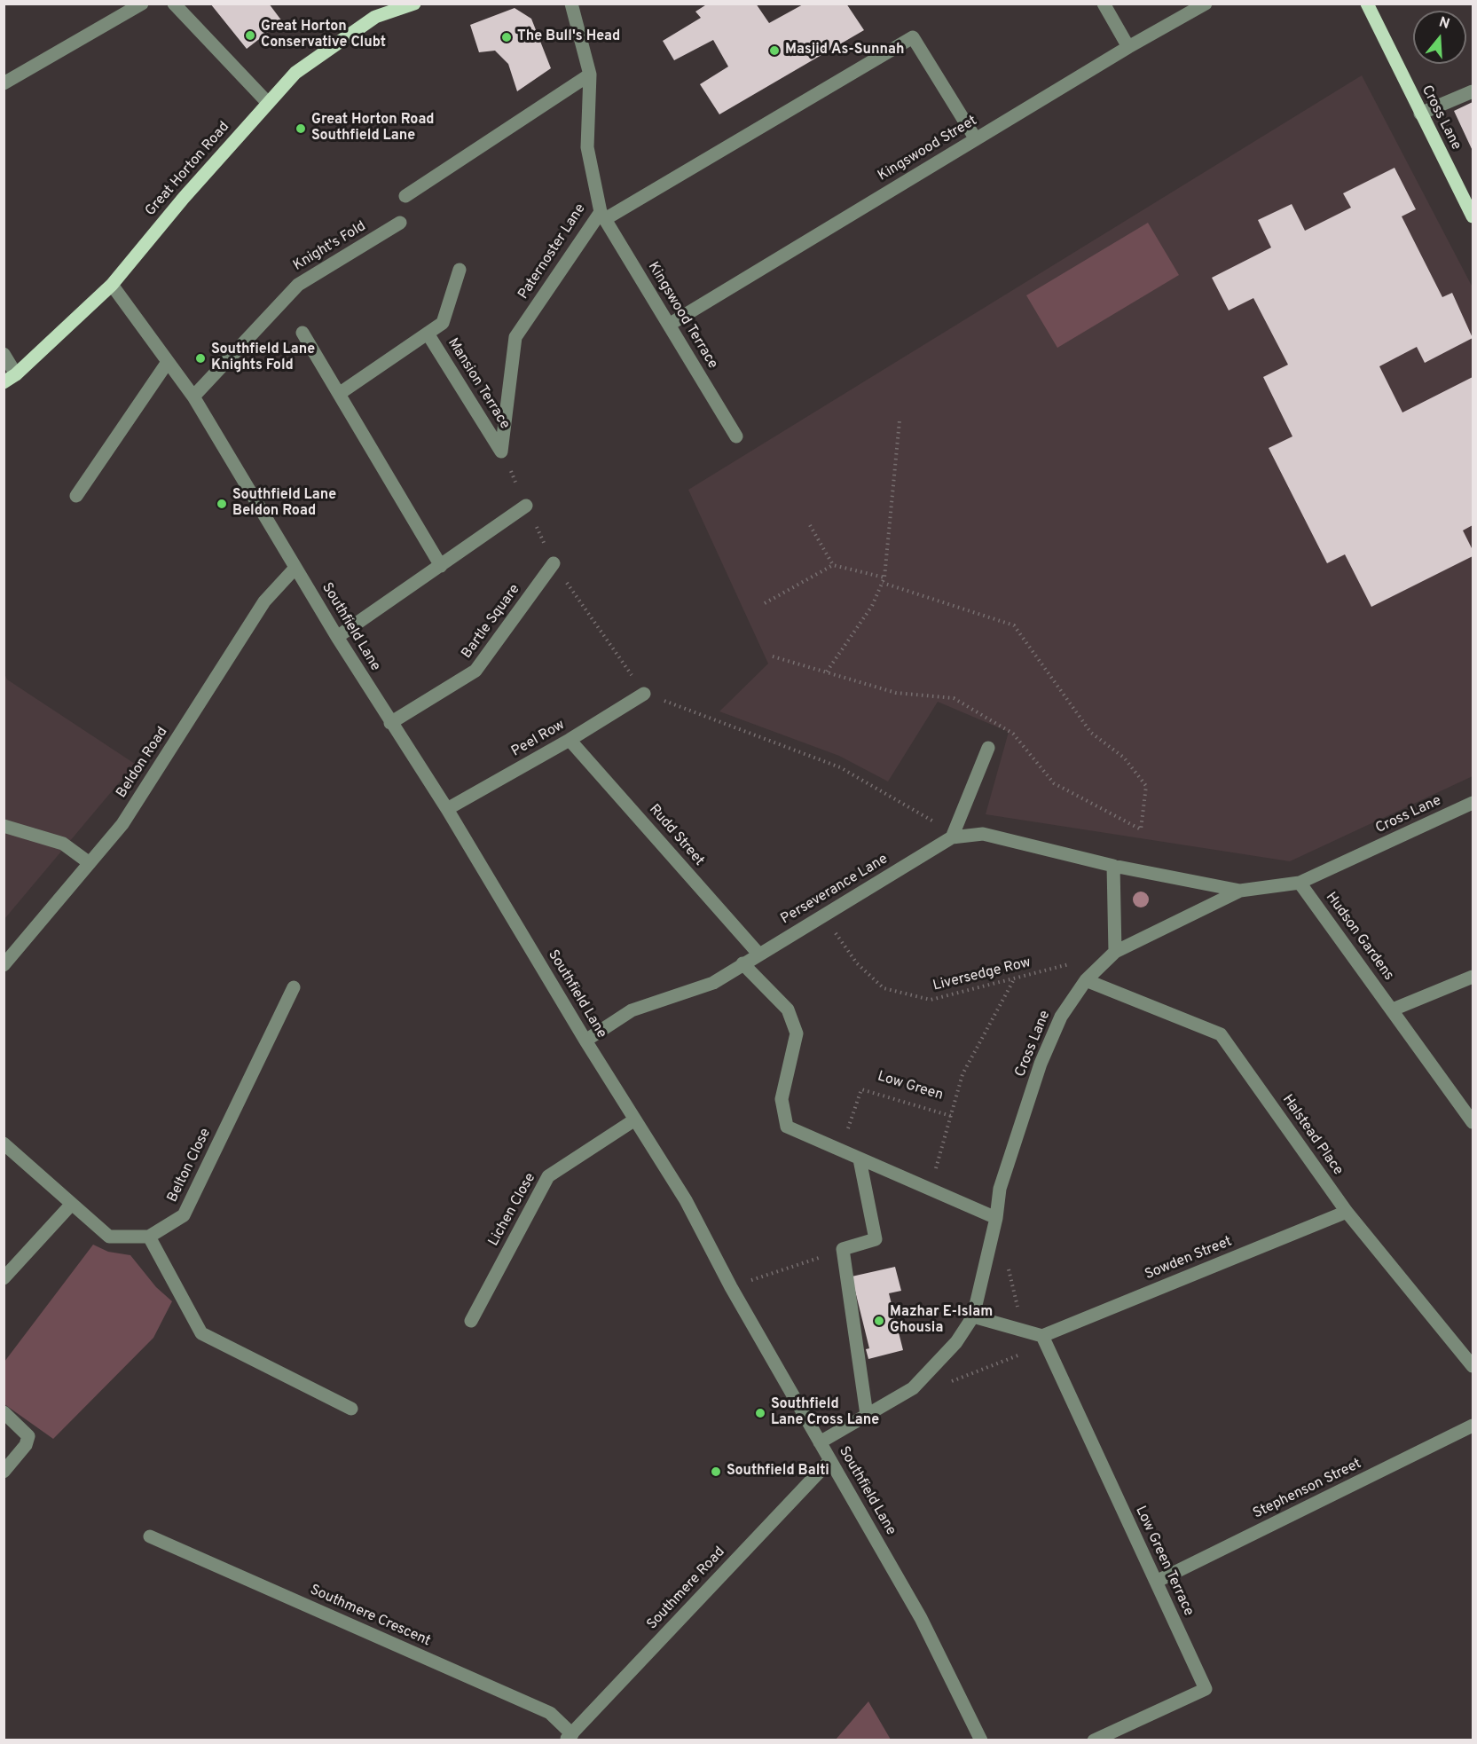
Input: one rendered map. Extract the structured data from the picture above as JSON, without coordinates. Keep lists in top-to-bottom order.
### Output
{
  "streets": {
    "main road": ["Cross Lane", "Great Horton Road"],
    "street": [
      "Kingswood Street",
      "Knight's Fold",
      "Paternoster Lane",
      "Kingswood Terrace",
      "Mansion Terrace",
      "Bartle Square",
      "Southfield Lane",
      "Peel Row",
      "Beldon Road",
      "Rudd Street",
      "Perseverance Lane",
      "Hudson Gardens",
      "Halstead Place",
      "Belton Close",
      "Lichen Close",
      "Sowden Street",
      "Stephenson Street",
      "Low Green Terrace",
      "Southmere Road",
      "Southmere Crescent"
    ],
    "path": ["Liversedge Row", "Low Green"]
  },
  "crossings": [
    ["Cross Lane", "Southfield Lane"],
    ["Cross Lane", "Perseverance Lane"],
    ["Cross Lane", "Hudson Gardens"],
    ["Cross Lane", "Halstead Place"],
    ["Kingswood Street", "Kingswood Terrace"],
    ["Great Horton Road", "Southfield Lane"],
    ["Knight's Fold", "Southfield Lane"],
    ["Paternoster Lane", "Kingswood Terrace"],
    ["Paternoster Lane", "Mansion Terrace"],
    ["Bartle Square", "Southfield Lane"],
    ["Southfield Lane", "Peel Row"],
    ["Southfield Lane", "Beldon Road"],
    ["Southfield Lane", "Perseverance Lane"],
    ["Southfield Lane", "Lichen Close"],
    ["Southfield Lane", "Southmere Road"],
    ["Peel Row", "Rudd Street"],
    ["Rudd Street", "Perseverance Lane"],
    ["Perseverance Lane", "Liversedge Row"],
    ["Liversedge Row", "Low Green"],
    ["Halstead Place", "Sowden Street"],
    ["Sowden Street", "Low Green Terrace"],
    ["Stephenson Street", "Low Green Terrace"],
    ["Southmere Road", "Southmere Crescent"]
  ],
  "places": [
    "Great Horton Conservative Clubt",
    "The Bull's Head",
    "Masjid As-Sunnah",
    "Great Horton Road Southfield Lane",
    "Southfield Lane Knights Fold",
    "Southfield Lane Beldon Road",
    "Mazhar E-Islam Ghousia",
    "Southfield Lane Cross Lane",
    "Southfield Balti"
  ],
  "north": "top"
}
